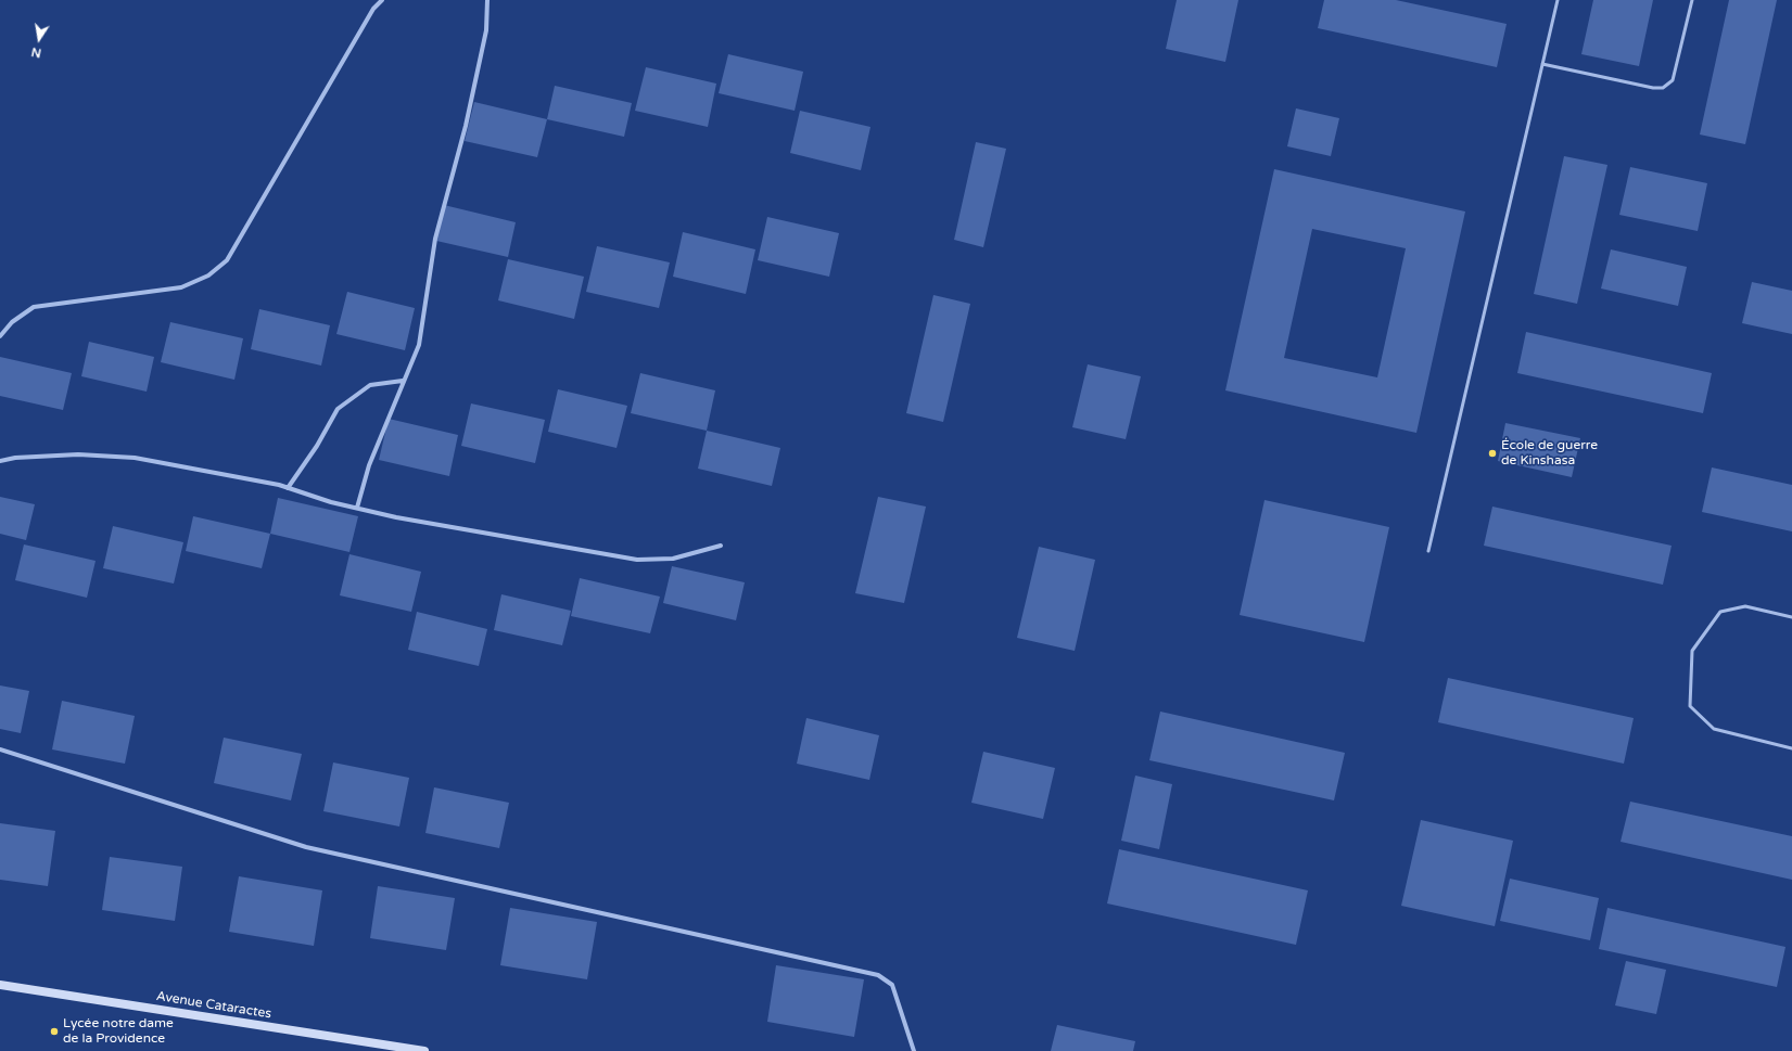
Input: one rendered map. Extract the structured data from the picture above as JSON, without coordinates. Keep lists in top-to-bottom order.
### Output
{
  "streets": {
    "street": ["Avenue Cataractes"]
  },
  "places": ["École de guerre de Kinshasa", "Lycée notre dame de la Providence"],
  "north": "bottom"
}
